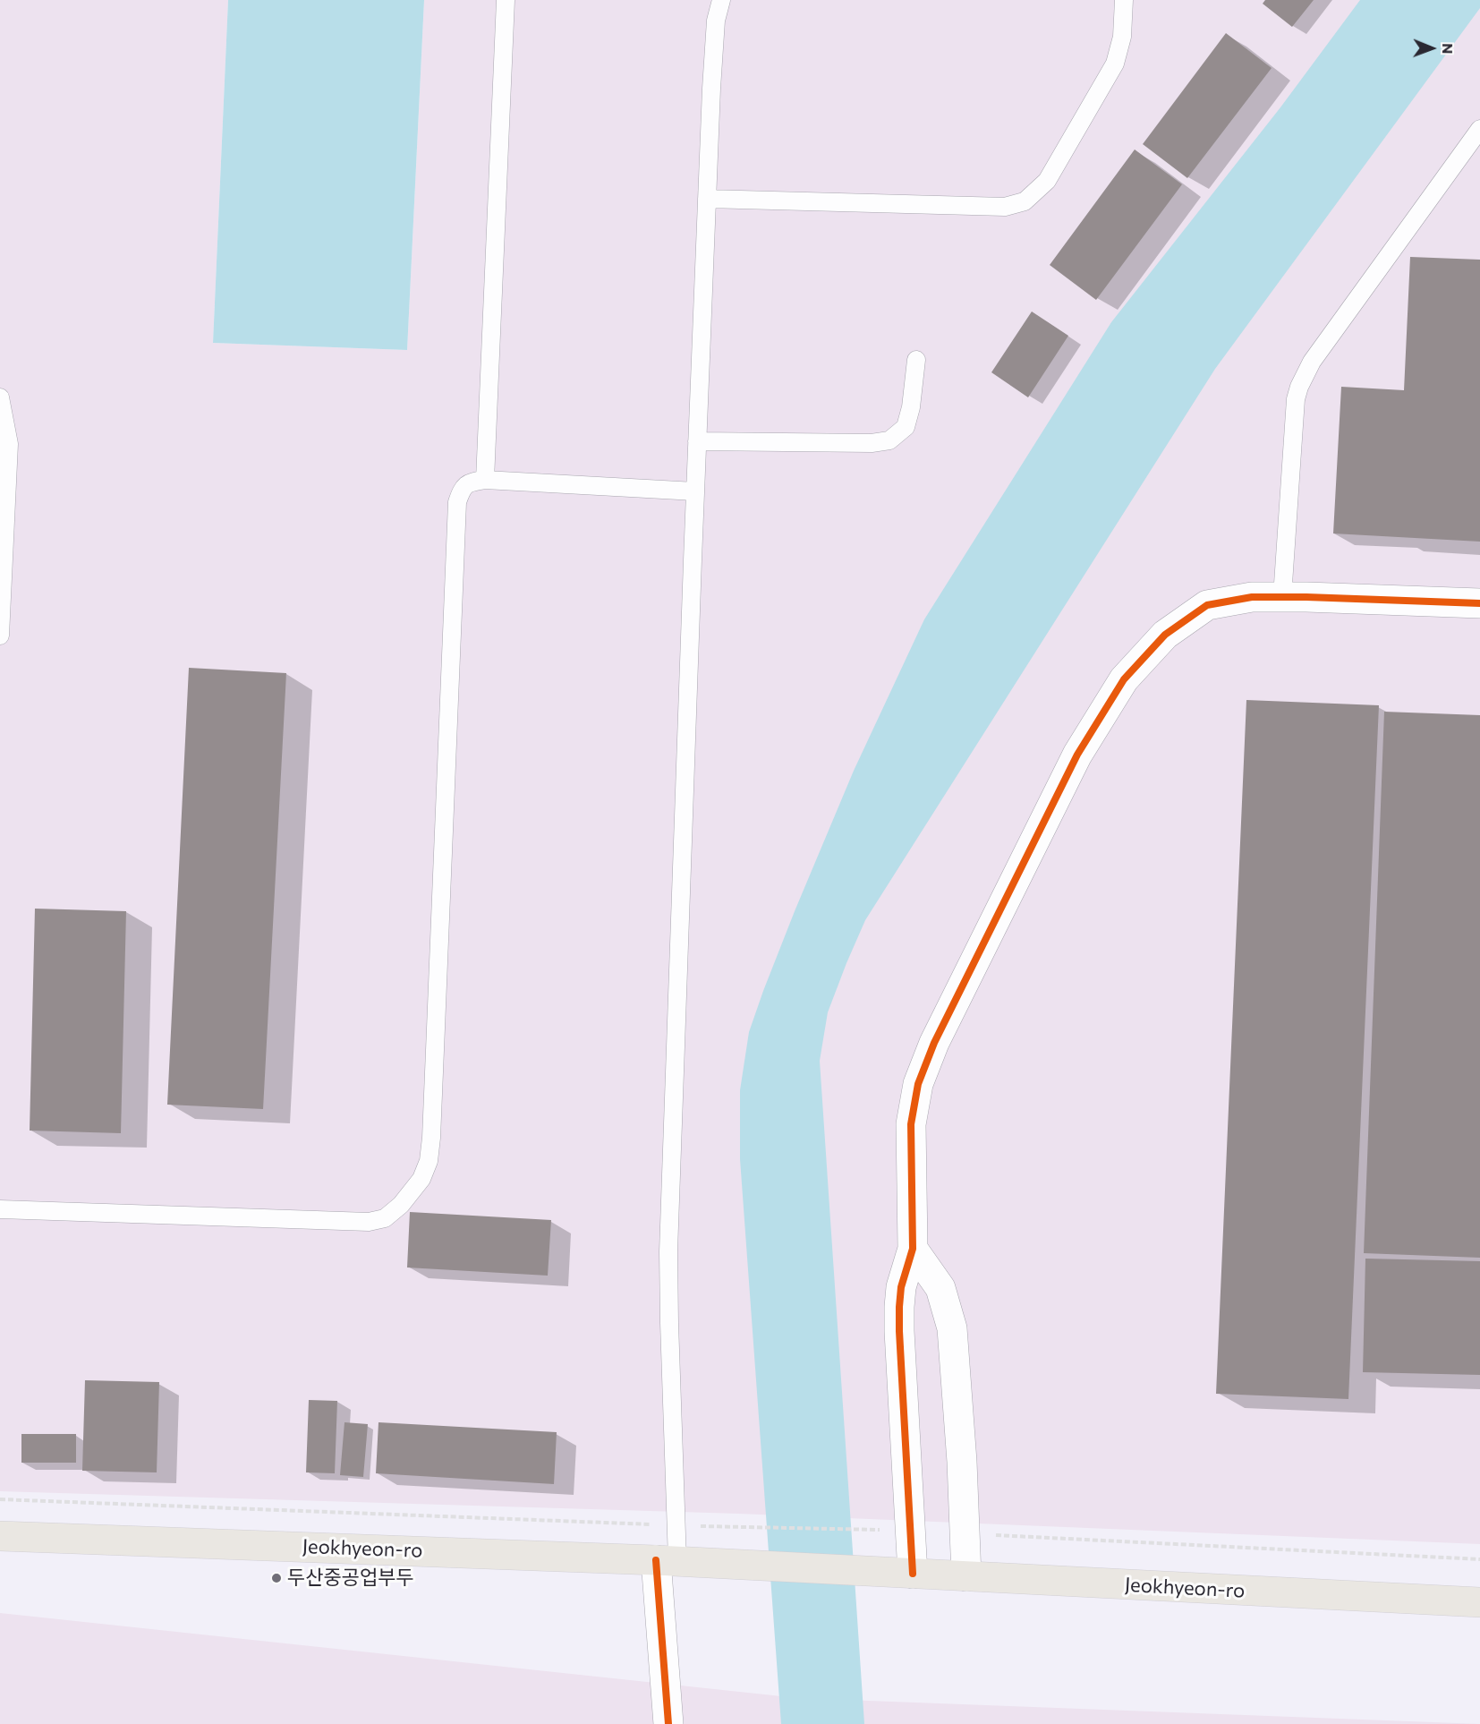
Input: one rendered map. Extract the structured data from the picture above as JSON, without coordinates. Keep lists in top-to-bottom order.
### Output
{
  "streets": {
    "main road": ["Jeokhyeon-ro"]
  },
  "places": ["두산중공업부두"],
  "north": "right"
}
